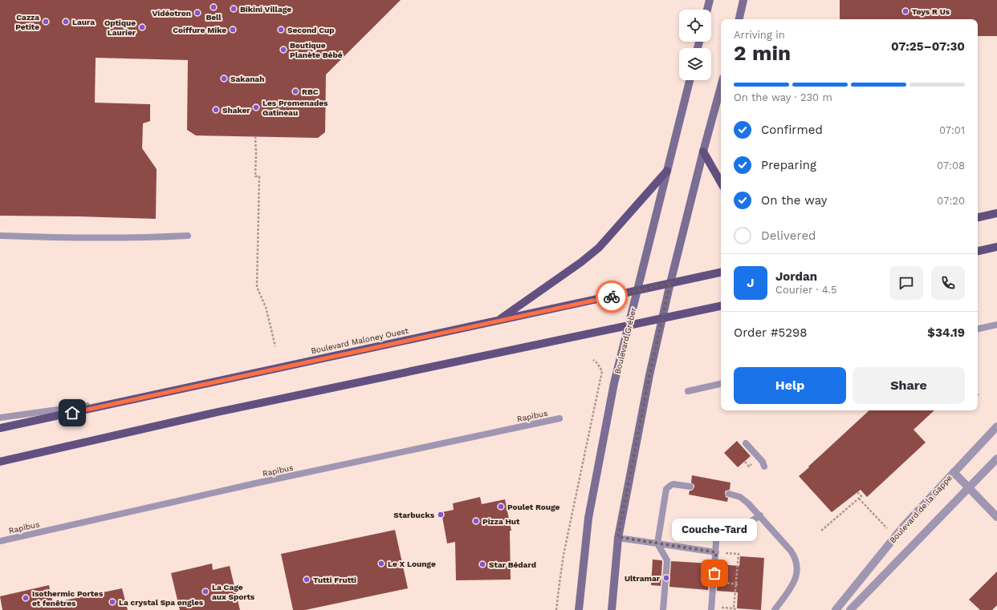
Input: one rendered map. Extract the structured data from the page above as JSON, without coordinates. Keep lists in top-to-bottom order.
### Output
{
  "streets": {
    "main road": ["Boulevard Maloney Ouest", "Boulevard Gréber"],
    "street": ["Boulevard de la Gappe"],
    "lane": ["Rapibus"]
  },
  "crossings": [
    ["Boulevard Maloney Ouest", "Boulevard Gréber"]
  ],
  "places": [
    "Bell",
    "Bikini Village",
    "Toys R Us",
    "Vidéotron",
    "Cazza Petite",
    "Laura",
    "Optique Laurier",
    "Coiffure Mike",
    "Second Cup",
    "Boutique Planète Bébé",
    "Sakanah",
    "RBC",
    "Les Promenades Gatineau",
    "Shaker",
    "Poulet Rouge",
    "Starbucks",
    "Pizza Hut",
    "Le X Lounge",
    "Star Bédard",
    "Couche-Tard",
    "Ultramar",
    "Tutti Frutti",
    "La Cage aux Sports",
    "Isothermic Portes et fenêtres",
    "La crystal Spa ongles"
  ],
  "page": {
    "heading": ["2 min", "Arriving in", "07:25–07:30"],
    "panel": [
      "Jordan",
      "Courier · 4.5",
      "Order #5298",
      "$34.19"
    ],
    "bar": "On the way · 230 m",
    "list": [
      ["Confirmed", "07:01"],
      ["Preparing", "07:08"],
      ["On the way", "07:20"],
      "Delivered"
    ],
    "round": "J",
    "buttons": ["Help", "Share"],
    "bubble": "Couche-Tard"
  }
}
